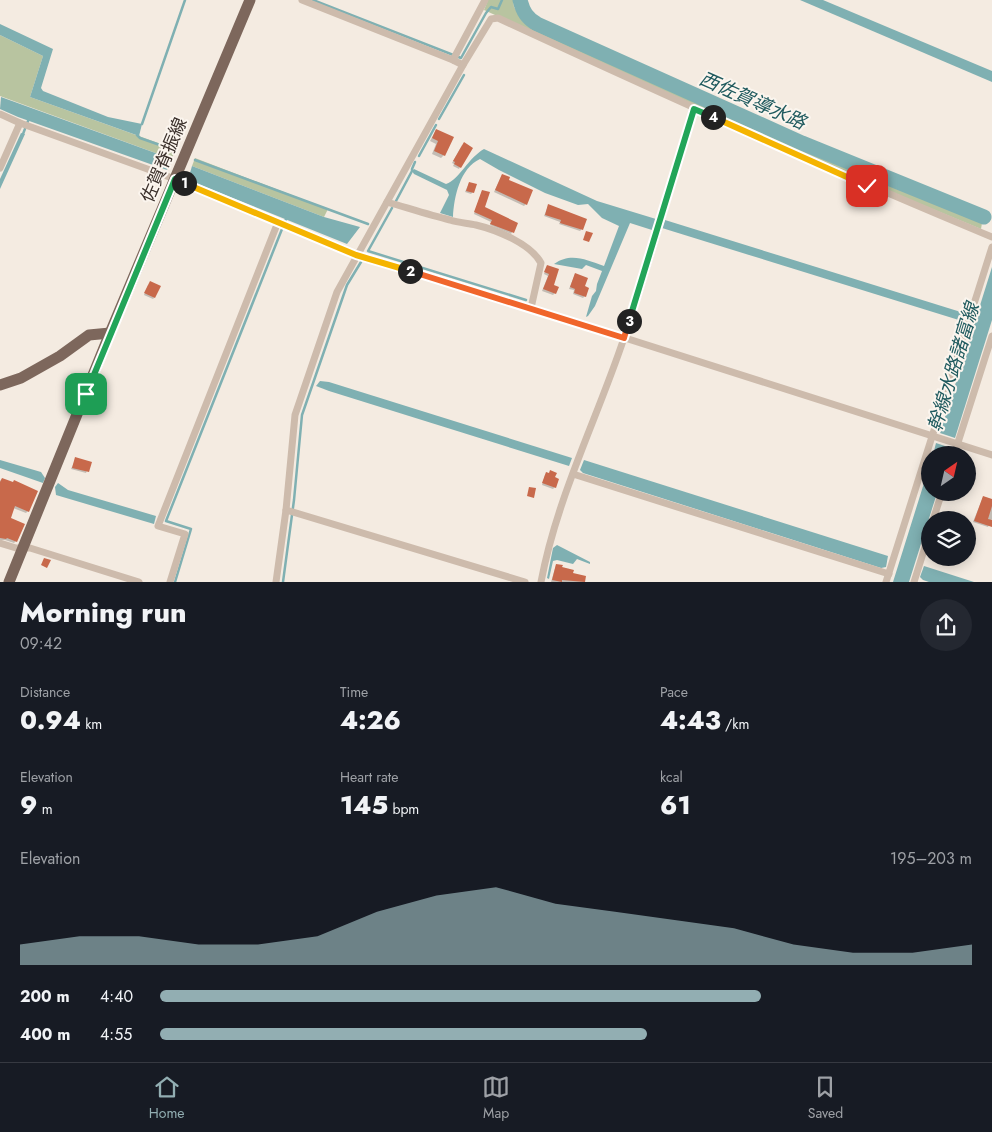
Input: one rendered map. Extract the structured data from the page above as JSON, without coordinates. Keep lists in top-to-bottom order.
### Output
{
  "streets": {
    "main road": ["佐賀脊振線"]
  },
  "water": ["西佐賀導水路", "幹線水路諸富線"],
  "north": "top right",
  "page": {
    "pins": [
      "4",
      "1",
      "2",
      "3"
    ],
    "heading": ["Morning run", "09:42"],
    "stats": [
      ["Distance", "0.94 km"],
      ["Time", "4:26"],
      ["Pace", "4:43 /km"],
      ["Elevation", "9 m"],
      ["Heart rate", "145 bpm"],
      ["kcal", "61"]
    ],
    "chart": ["Elevation", "195–203 m"],
    "list": [
      {
        "name": "200 m",
        "note": "4:40"
      },
      {
        "name": "400 m",
        "note": "4:55"
      }
    ],
    "tabs": ["Home", "Map", "Saved"]
  }
}
